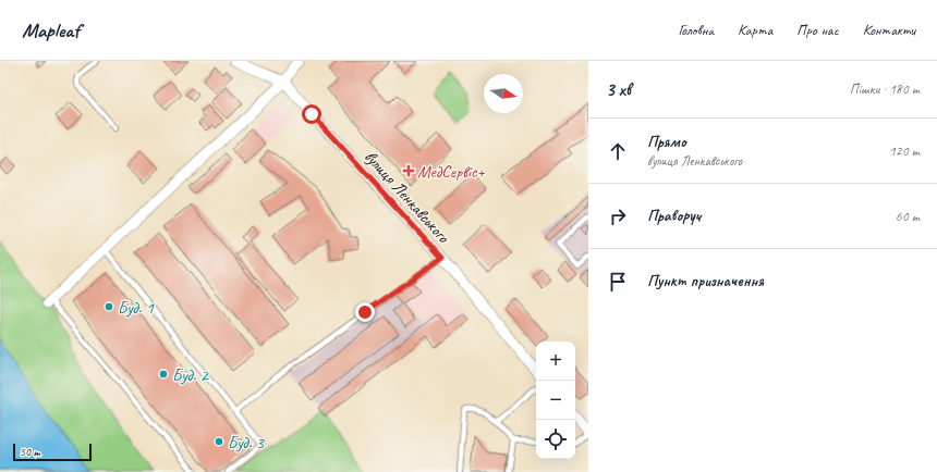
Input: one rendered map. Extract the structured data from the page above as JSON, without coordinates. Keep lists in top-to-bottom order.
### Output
{
  "streets": {
    "street": ["вулиця Ленкавського"]
  },
  "places": {
    "health": ["МедСервіс+"],
    "other": ["Буд. 1", "Буд. 2", "Буд. 3"]
  },
  "scale_bar": "50 m",
  "north": "right",
  "page": {
    "header": "Mapleaf",
    "nav": [
      "Головна",
      "Карта",
      "Про нас",
      "Контакти"
    ],
    "heading": ["3 хв", "Пішки · 180 m"],
    "list": [
      ["Прямо", "вулиця Ленкавського", "120 m"],
      ["Праворуч", "60 m"],
      "Пункт призначення"
    ],
    "map_buttons": ["+", "−"],
    "scale": "50 m"
  }
}
